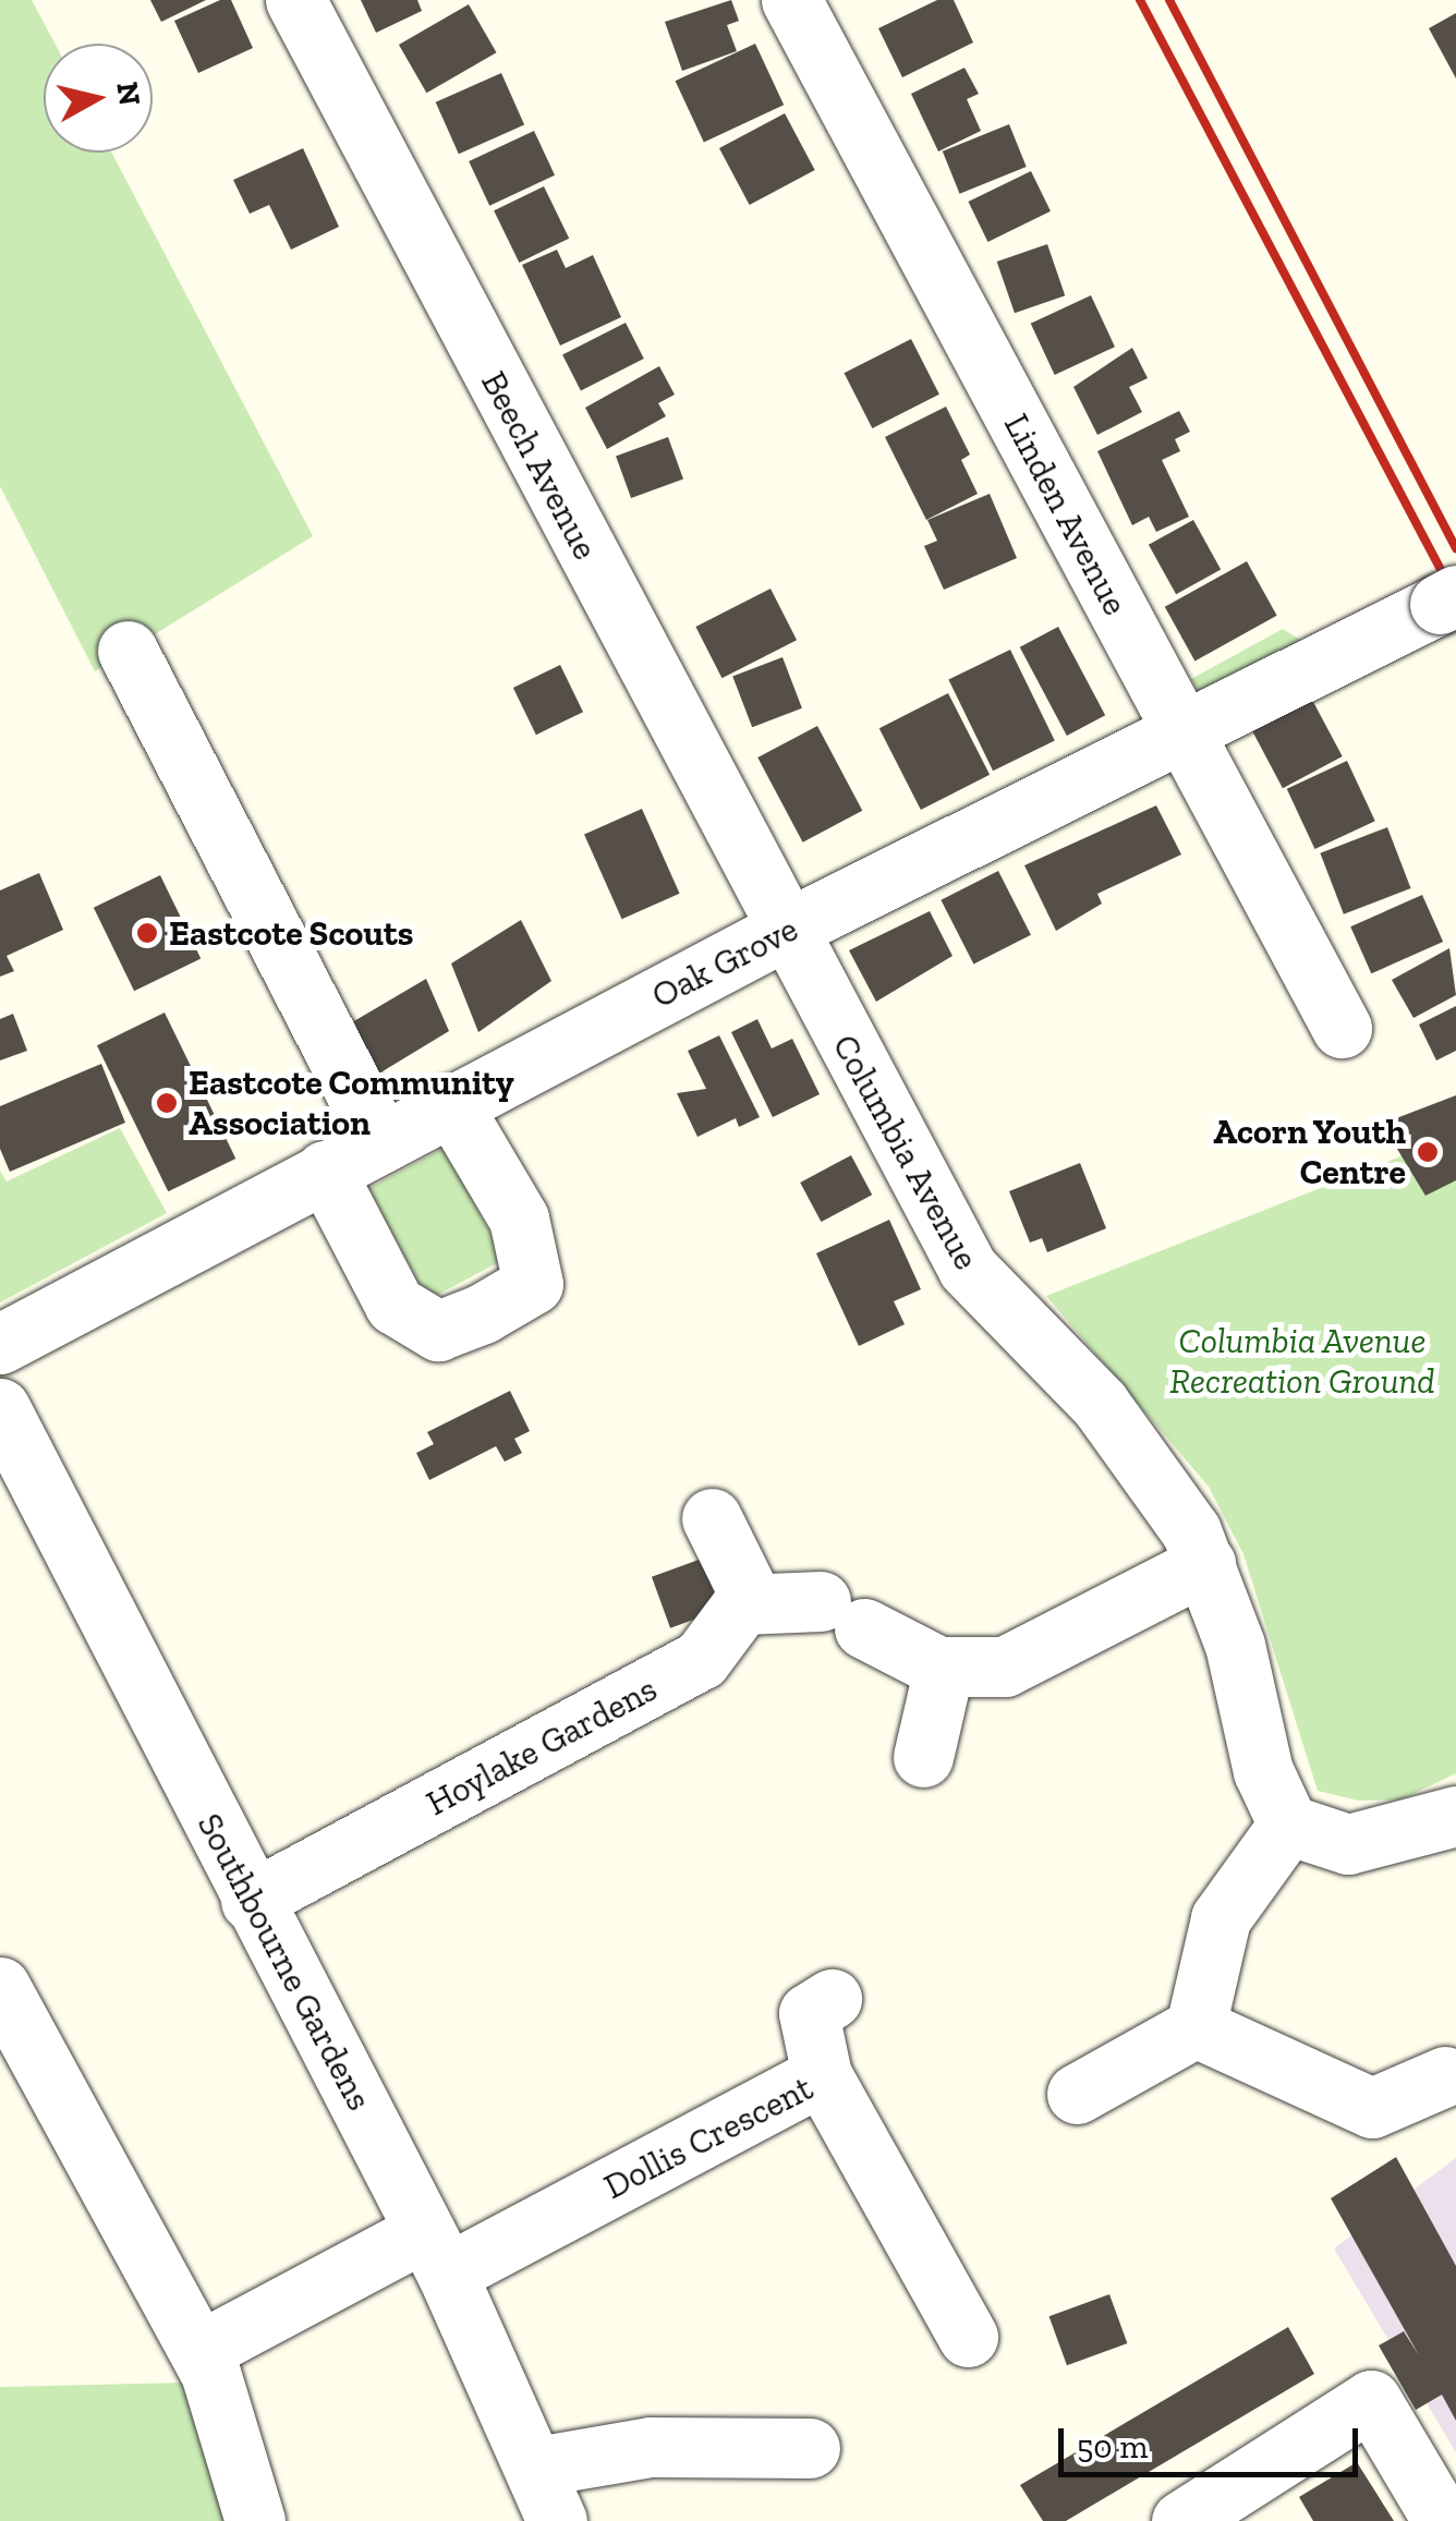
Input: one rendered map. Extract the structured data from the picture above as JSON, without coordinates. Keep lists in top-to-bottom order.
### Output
{
  "streets": {
    "street": [
      "Beech Avenue",
      "Linden Avenue",
      "Oak Grove",
      "Columbia Avenue",
      "Hoylake Gardens",
      "Southbourne Gardens",
      "Dollis Crescent"
    ]
  },
  "crossings": [
    ["Beech Avenue", "Oak Grove"],
    ["Beech Avenue", "Columbia Avenue"],
    ["Linden Avenue", "Oak Grove"],
    ["Oak Grove", "Columbia Avenue"],
    ["Hoylake Gardens", "Southbourne Gardens"],
    ["Southbourne Gardens", "Dollis Crescent"]
  ],
  "parks": ["Columbia Avenue Recreation Ground"],
  "places": ["Eastcote Scouts", "Eastcote Community Association", "Acorn Youth Centre"],
  "scale_bar": "50 m",
  "north": "right"
}
